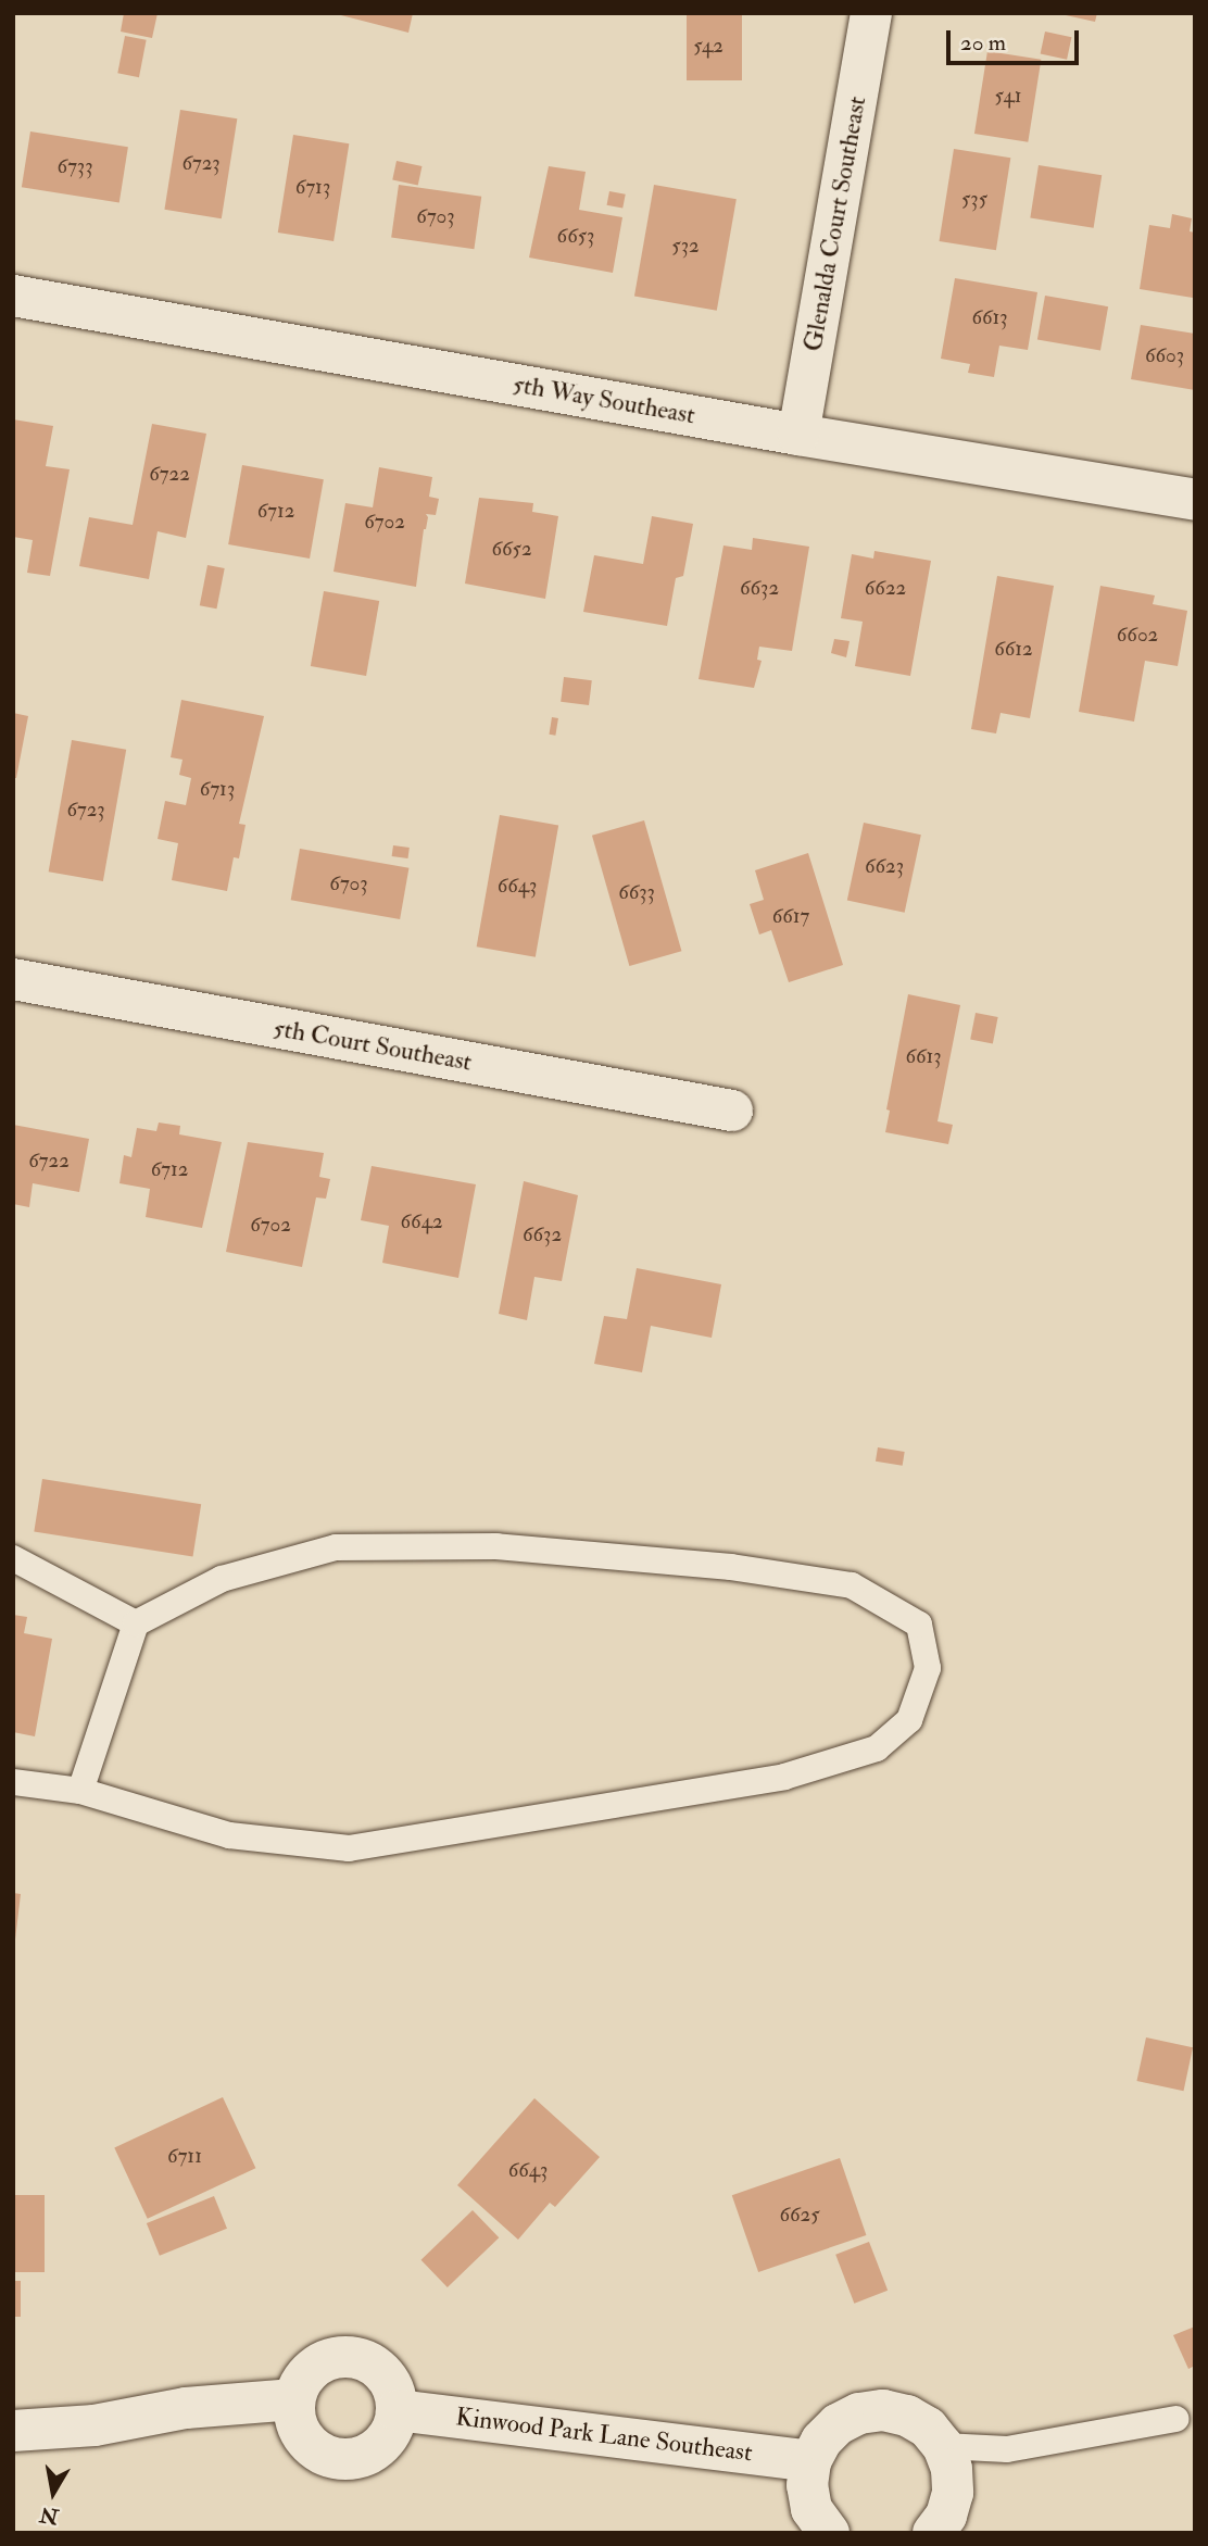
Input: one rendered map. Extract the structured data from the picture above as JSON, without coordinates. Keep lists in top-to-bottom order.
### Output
{
  "streets": {
    "street": [
      "Glenalda Court Southeast",
      "5th Way Southeast",
      "5th Court Southeast",
      "Kinwood Park Lane Southeast"
    ]
  },
  "crossings": [
    ["Glenalda Court Southeast", "5th Way Southeast"]
  ],
  "house_numbers": [
    "542",
    "541",
    "6723",
    "6733",
    "6713",
    "535",
    "6703",
    "6653",
    "532",
    "6613",
    "6603",
    "6722",
    "6712",
    "6702",
    "6652",
    "6632",
    "6622",
    "6602",
    "6612",
    "6713",
    "6723",
    "6623",
    "6703",
    "6643",
    "6633",
    "6617",
    "6613",
    "6722",
    "6712",
    "6642",
    "6702",
    "6632",
    "6711",
    "6643",
    "6625"
  ],
  "scale_bar": "20 m",
  "north": "bottom"
}
